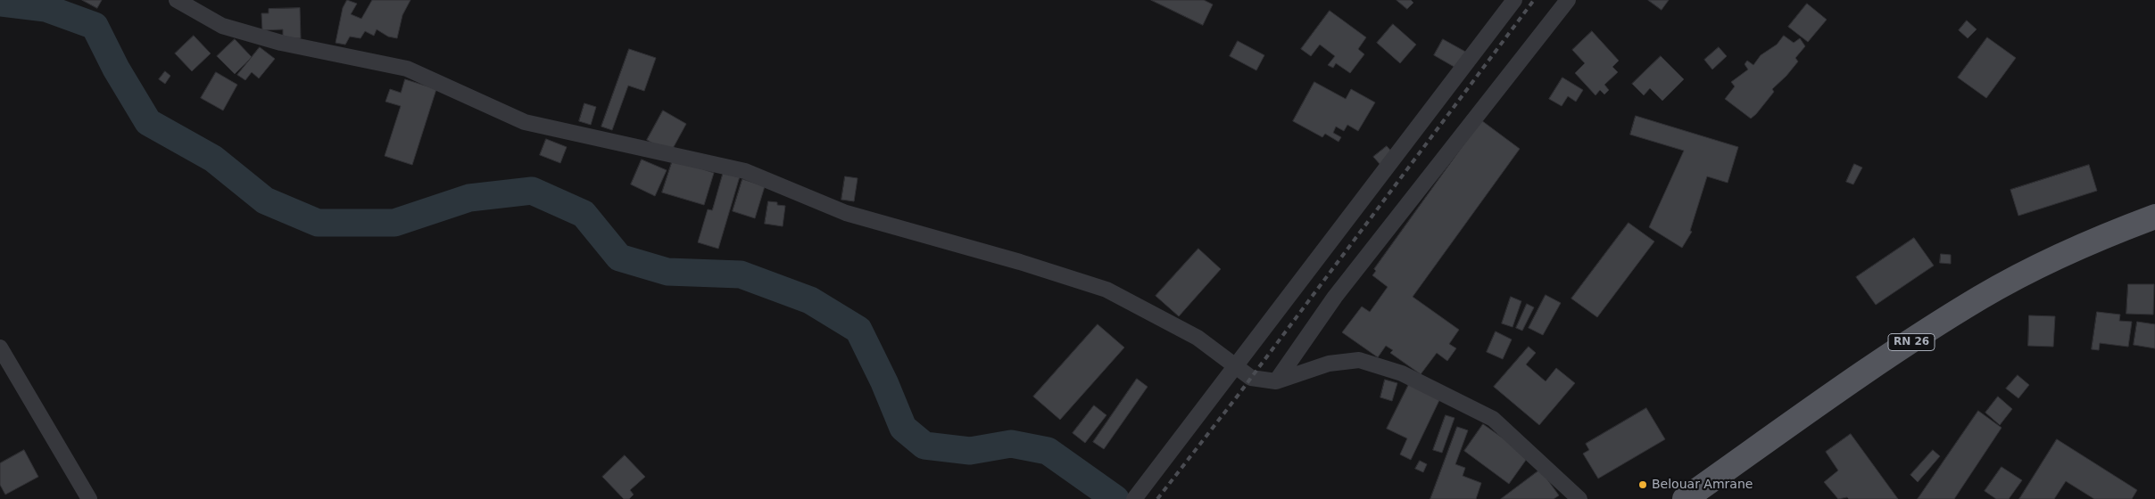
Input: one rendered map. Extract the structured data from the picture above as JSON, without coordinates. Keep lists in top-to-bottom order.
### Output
{
  "streets": {
    "main road": ["RN 26"]
  },
  "places": ["Belouar Amrane"]
}
